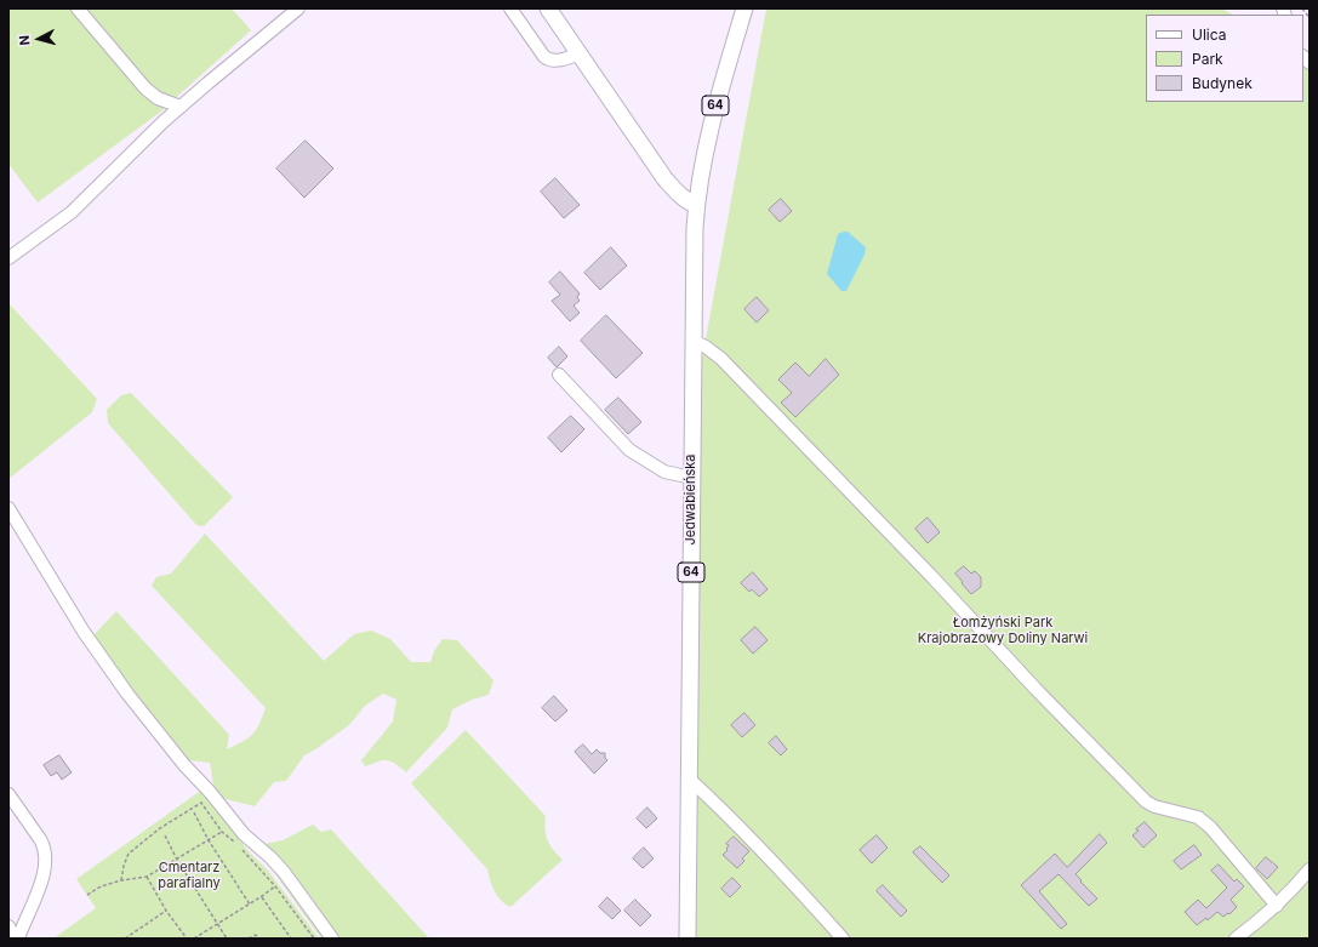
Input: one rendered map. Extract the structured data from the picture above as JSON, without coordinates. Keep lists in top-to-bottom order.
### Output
{
  "streets": {
    "main road": ["64", "Jedwabieńska"]
  },
  "crossings": [
    ["64", "Jedwabieńska"]
  ],
  "parks": ["Łomżyński Park Krajobrazowy Doliny Narwi", "Cmentarz parafialny"],
  "legend": ["Ulica", "Park", "Budynek"],
  "north": "left"
}
